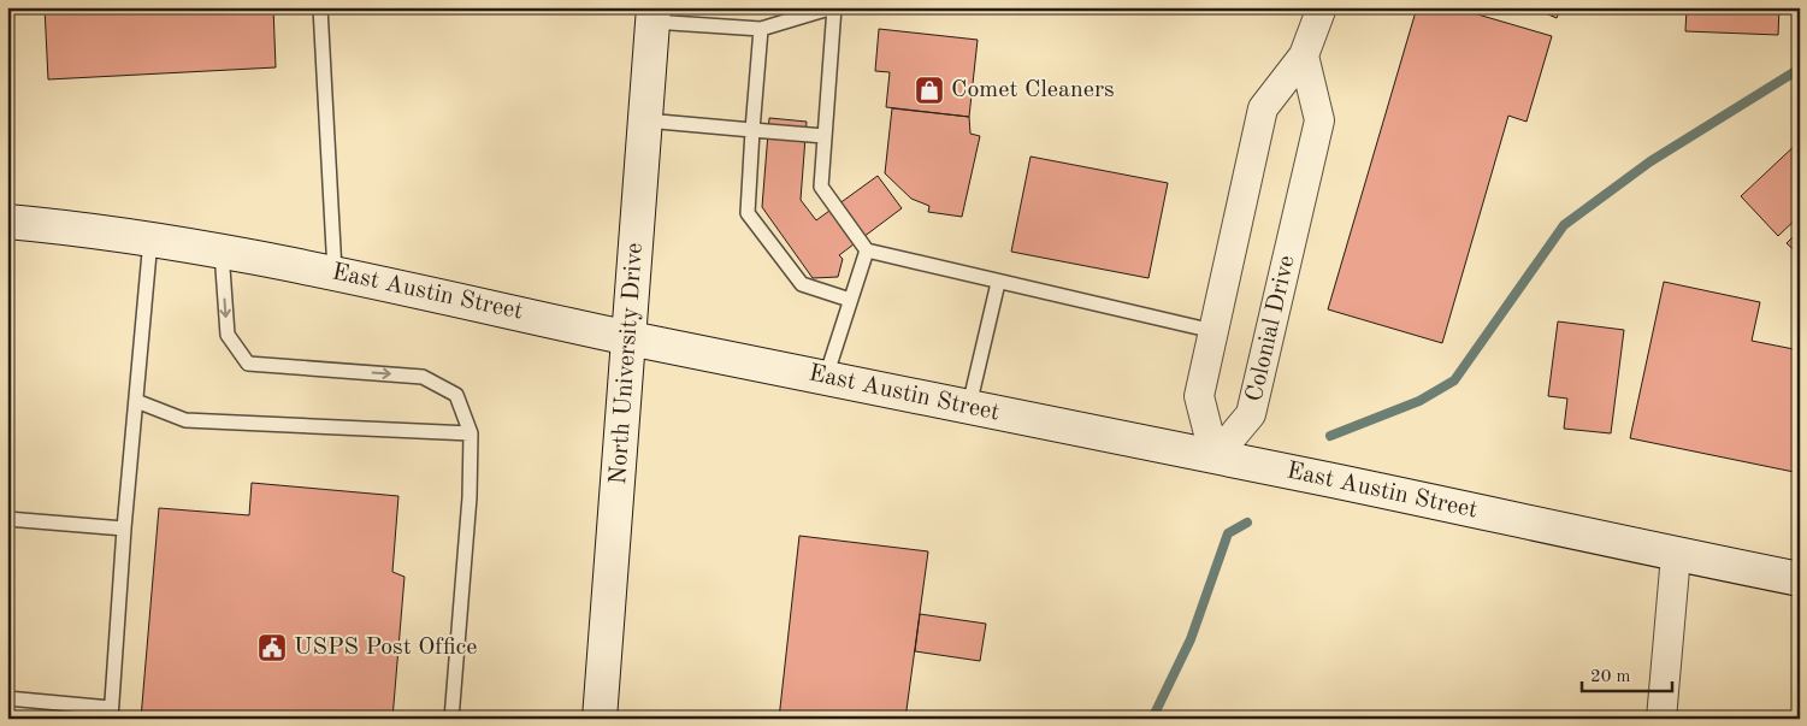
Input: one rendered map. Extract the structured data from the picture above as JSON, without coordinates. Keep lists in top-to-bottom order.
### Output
{
  "streets": {
    "main road": ["East Austin Street", "North University Drive"],
    "street": ["Colonial Drive"]
  },
  "crossings": [
    ["East Austin Street", "Colonial Drive"],
    ["East Austin Street", "North University Drive"]
  ],
  "places": {
    "shop": ["Comet Cleaners"],
    "public building": ["USPS Post Office"]
  },
  "scale_bar": "20 m"
}
